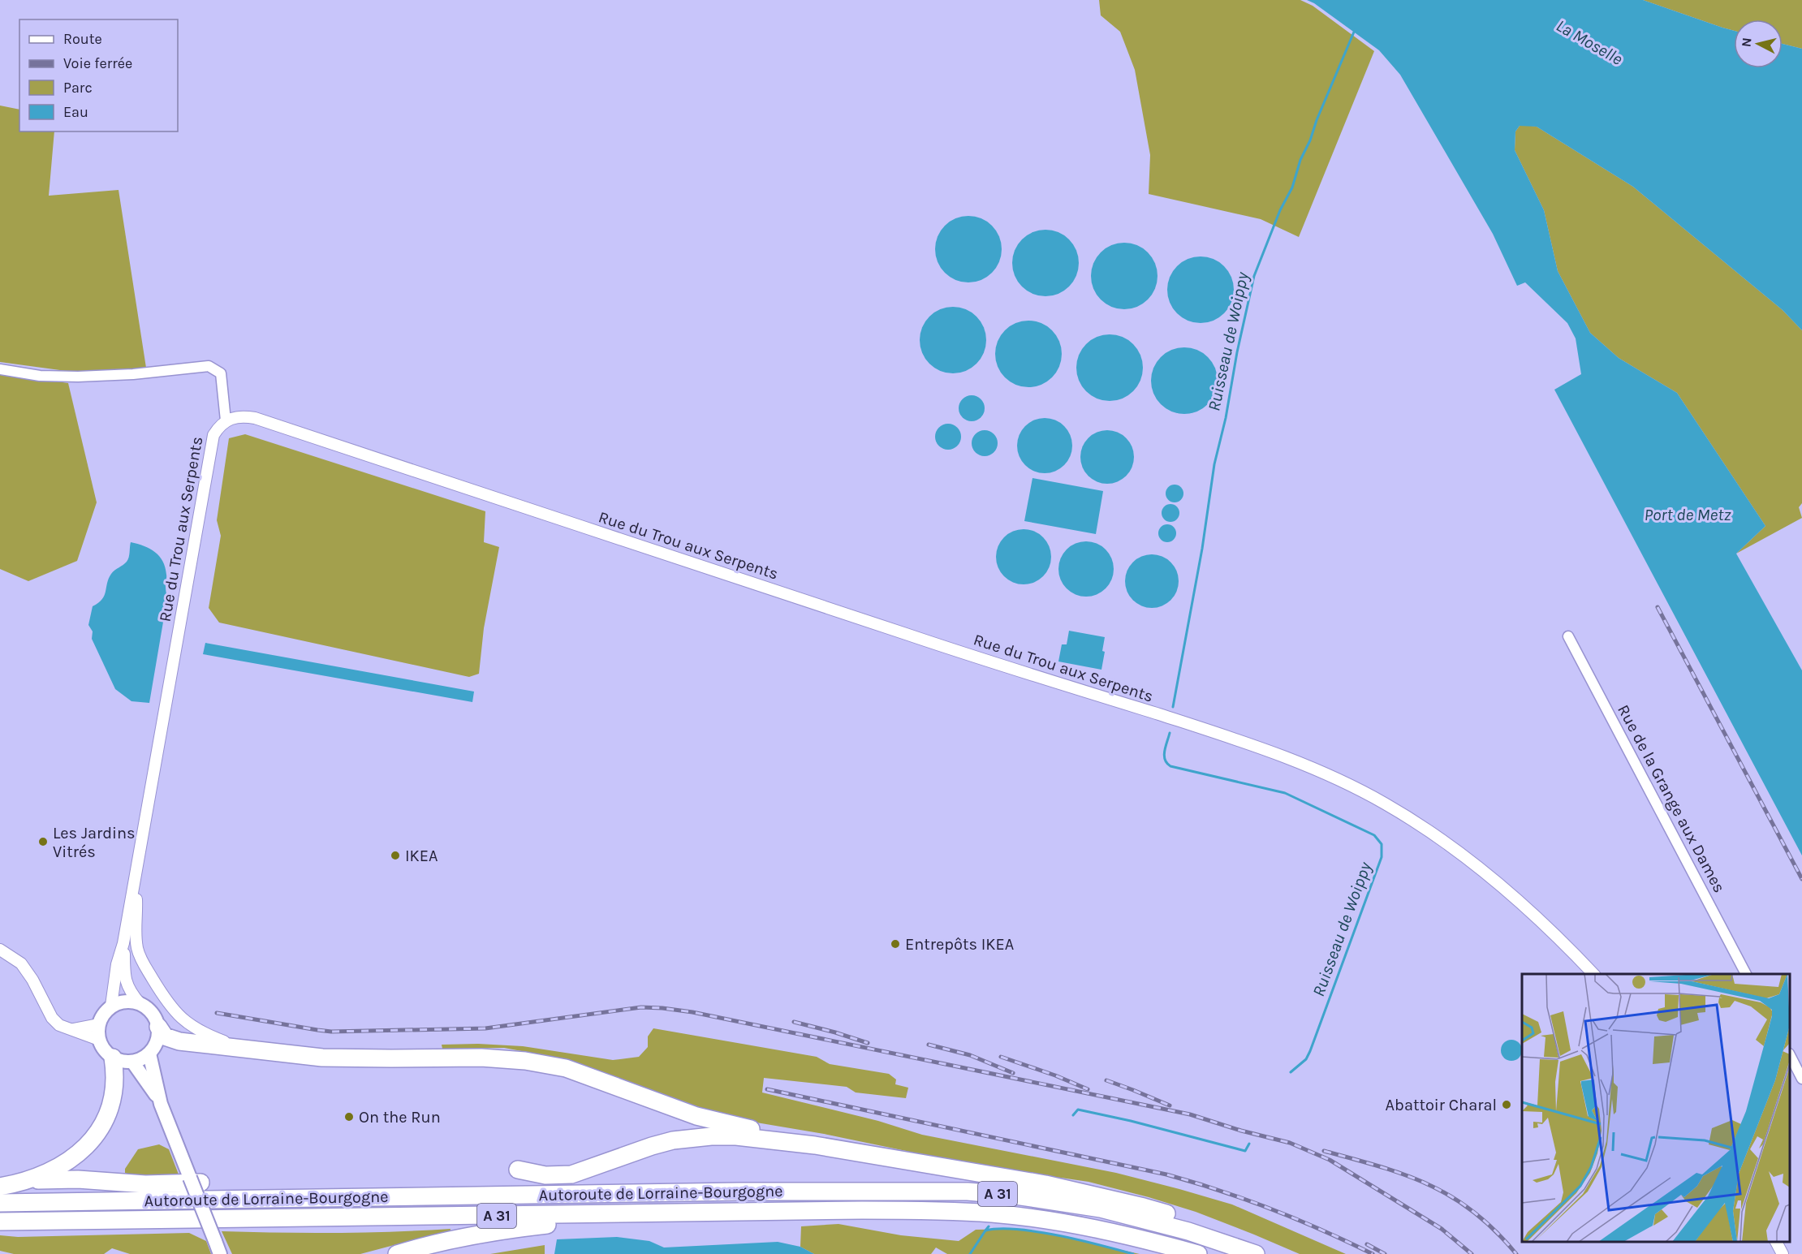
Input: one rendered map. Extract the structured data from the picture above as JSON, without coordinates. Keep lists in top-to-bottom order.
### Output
{
  "streets": {
    "highway": ["Autoroute de Lorraine-Bourgogne", "A 31"],
    "street": ["Rue du Trou aux Serpents", "Rue de la Grange aux Dames"]
  },
  "water": ["La Moselle", "Ruisseau de Woippy", "Port de Metz"],
  "places": [
    "Les Jardins Vitrés",
    "IKEA",
    "Entrepôts IKEA",
    "Abattoir Charal",
    "On the Run"
  ],
  "legend": [
    "Route",
    "Voie ferrée",
    "Parc",
    "Eau"
  ],
  "north": "left"
}
